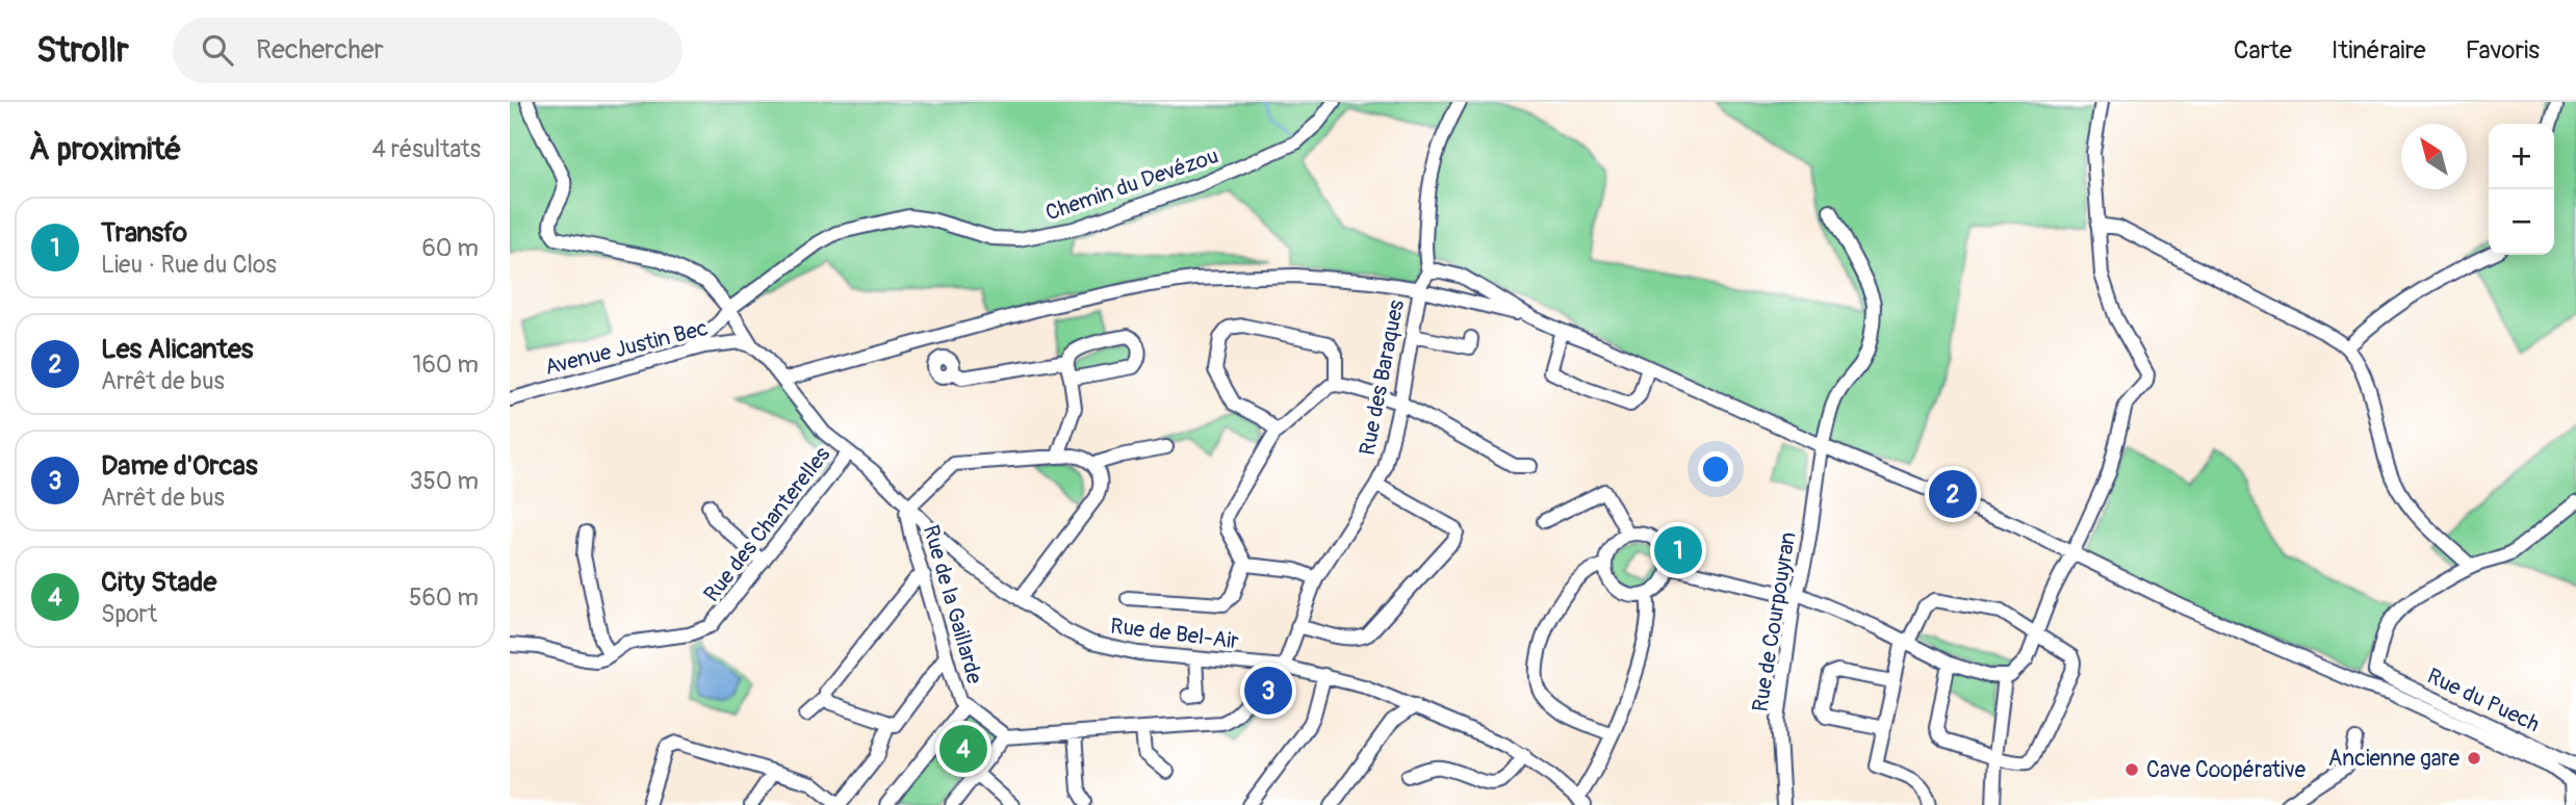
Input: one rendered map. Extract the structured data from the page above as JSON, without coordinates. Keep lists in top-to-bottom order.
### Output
{
  "streets": {
    "street": [
      "Chemin du Devézou",
      "Avenue Justin Bec",
      "Rue des Baraques",
      "Rue des Chanterelles",
      "Rue de la Gaillarde",
      "Rue de Courpouyran",
      "Rue de Bel-Air",
      "Rue du Puech"
    ]
  },
  "crossings": [
    ["Chemin du Devézou", "Avenue Justin Bec"],
    ["Rue des Baraques", "Rue de Bel-Air"],
    ["Rue des Chanterelles", "Rue de Bel-Air"],
    ["Rue de la Gaillarde", "Rue de Bel-Air"]
  ],
  "places": ["Ancienne gare", "Cave Coopérative"],
  "north": "top left",
  "page": {
    "header": "Strollr",
    "search": "Rechercher",
    "nav": ["Carte", "Itinéraire", "Favoris"],
    "heading": ["À proximité", "4 résultats"],
    "map_buttons": ["+", "−"],
    "list": [
      {
        "mark": "1",
        "name": "Transfo",
        "note": "Lieu · Rue du Clos",
        "value": "60 m"
      },
      {
        "mark": "2",
        "name": "Les Alicantes",
        "note": "Arrêt de bus",
        "value": "160 m"
      },
      {
        "mark": "3",
        "name": "Dame d'Orcas",
        "note": "Arrêt de bus",
        "value": "350 m"
      },
      {
        "mark": "4",
        "name": "City Stade",
        "note": "Sport",
        "value": "560 m"
      }
    ],
    "pins": [
      "2",
      "1",
      "3",
      "4"
    ]
  }
}
